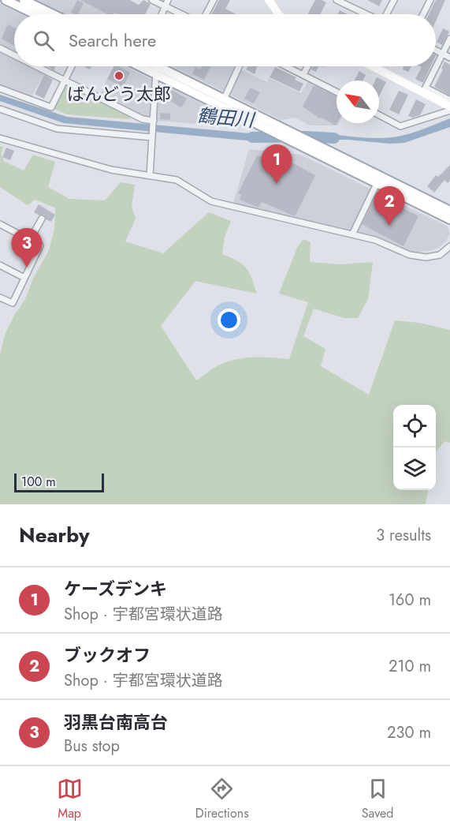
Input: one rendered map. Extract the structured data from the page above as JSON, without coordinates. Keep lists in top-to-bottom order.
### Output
{
  "water": ["鶴田川"],
  "places": ["ばんどう太郎"],
  "scale_bar": "100 m",
  "north": "top left",
  "page": {
    "search": "Search here",
    "pins": ["1", "2", "3"],
    "scale": "100 m",
    "heading": ["Nearby", "3 results"],
    "list": [
      {
        "mark": "1",
        "name": "ケーズデンキ",
        "note": "Shop · 宇都宮環状道路",
        "value": "160 m"
      },
      {
        "mark": "2",
        "name": "ブックオフ",
        "note": "Shop · 宇都宮環状道路",
        "value": "210 m"
      },
      {
        "mark": "3",
        "name": "羽黒台南高台",
        "note": "Bus stop",
        "value": "230 m"
      }
    ],
    "nav": ["Map", "Directions", "Saved"]
  }
}
